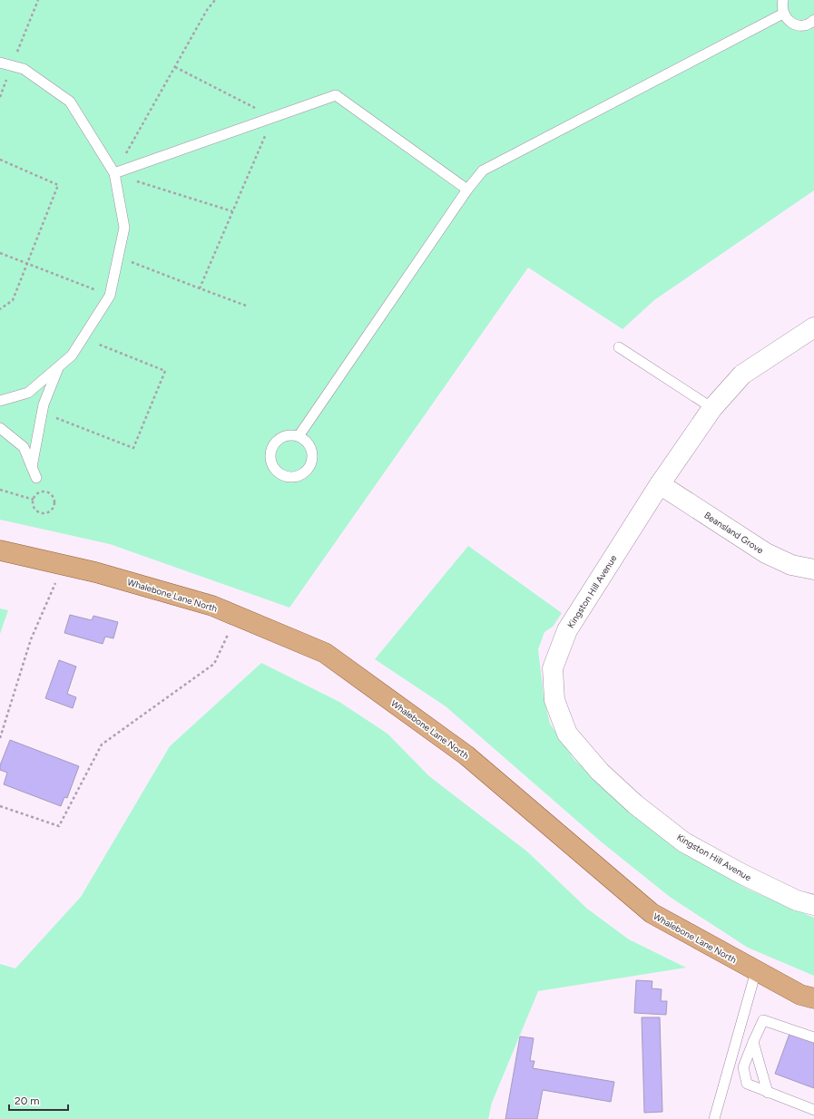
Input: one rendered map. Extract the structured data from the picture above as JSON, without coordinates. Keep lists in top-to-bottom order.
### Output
{
  "streets": {
    "main road": ["Whalebone Lane North"],
    "street": ["Beansland Grove", "Kingston Hill Avenue"]
  },
  "crossings": [
    ["Beansland Grove", "Kingston Hill Avenue"]
  ],
  "scale_bar": "20 m"
}
